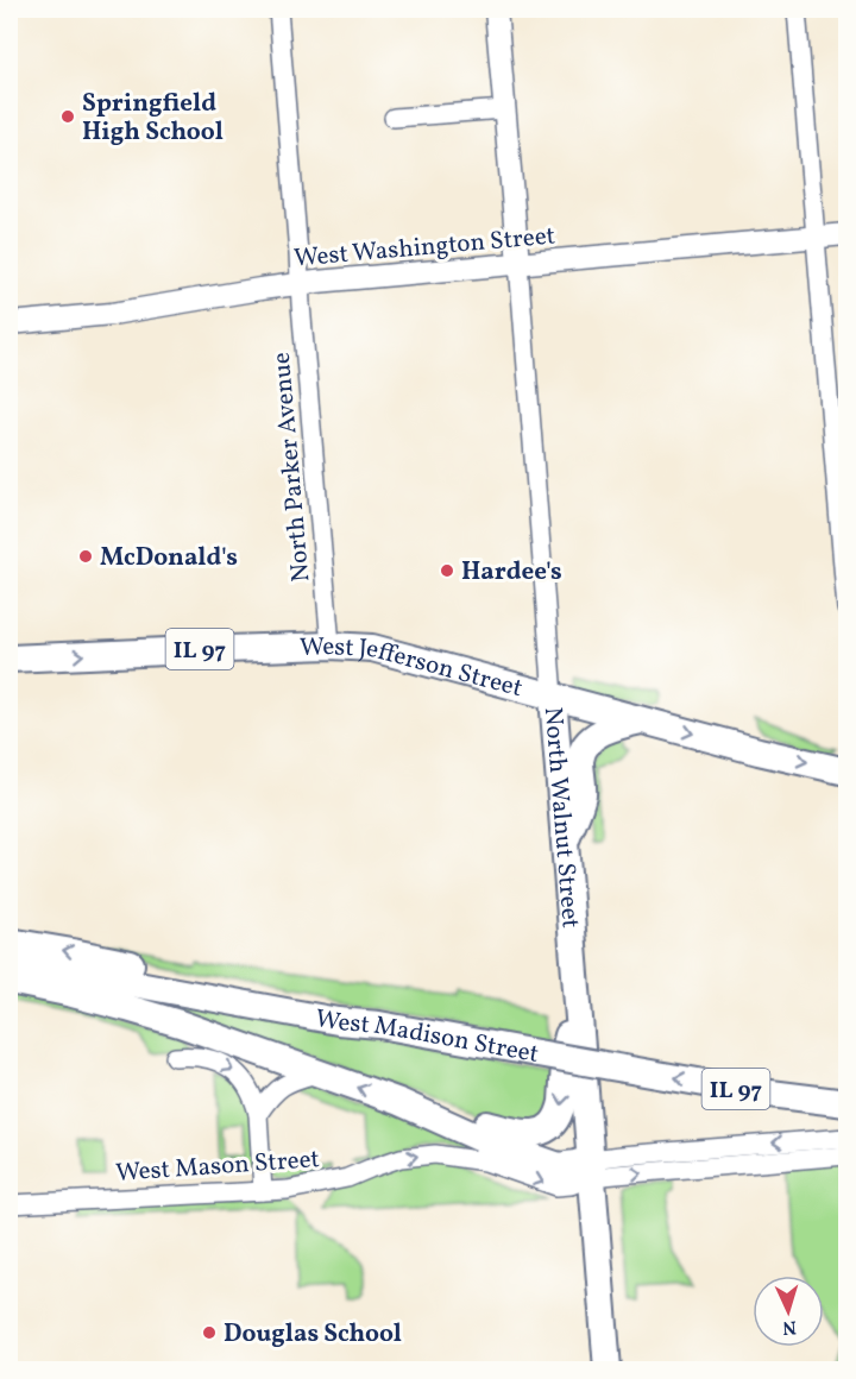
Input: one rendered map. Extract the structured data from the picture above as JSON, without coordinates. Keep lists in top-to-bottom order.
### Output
{
  "streets": {
    "main road": [
      "IL 97",
      "West Jefferson Street",
      "North Walnut Street",
      "West Madison Street"
    ],
    "street": ["West Washington Street", "North Parker Avenue", "West Mason Street"]
  },
  "crossings": [
    ["West Washington Street", "North Parker Avenue"],
    ["West Washington Street", "North Walnut Street"],
    ["North Parker Avenue", "West Jefferson Street"],
    ["West Jefferson Street", "North Walnut Street"],
    ["North Walnut Street", "West Mason Street"]
  ],
  "one_way": ["West Jefferson Street"],
  "places": [
    "Springfield High School",
    "McDonald's",
    "Hardee's",
    "Douglas School"
  ],
  "north": "bottom"
}
